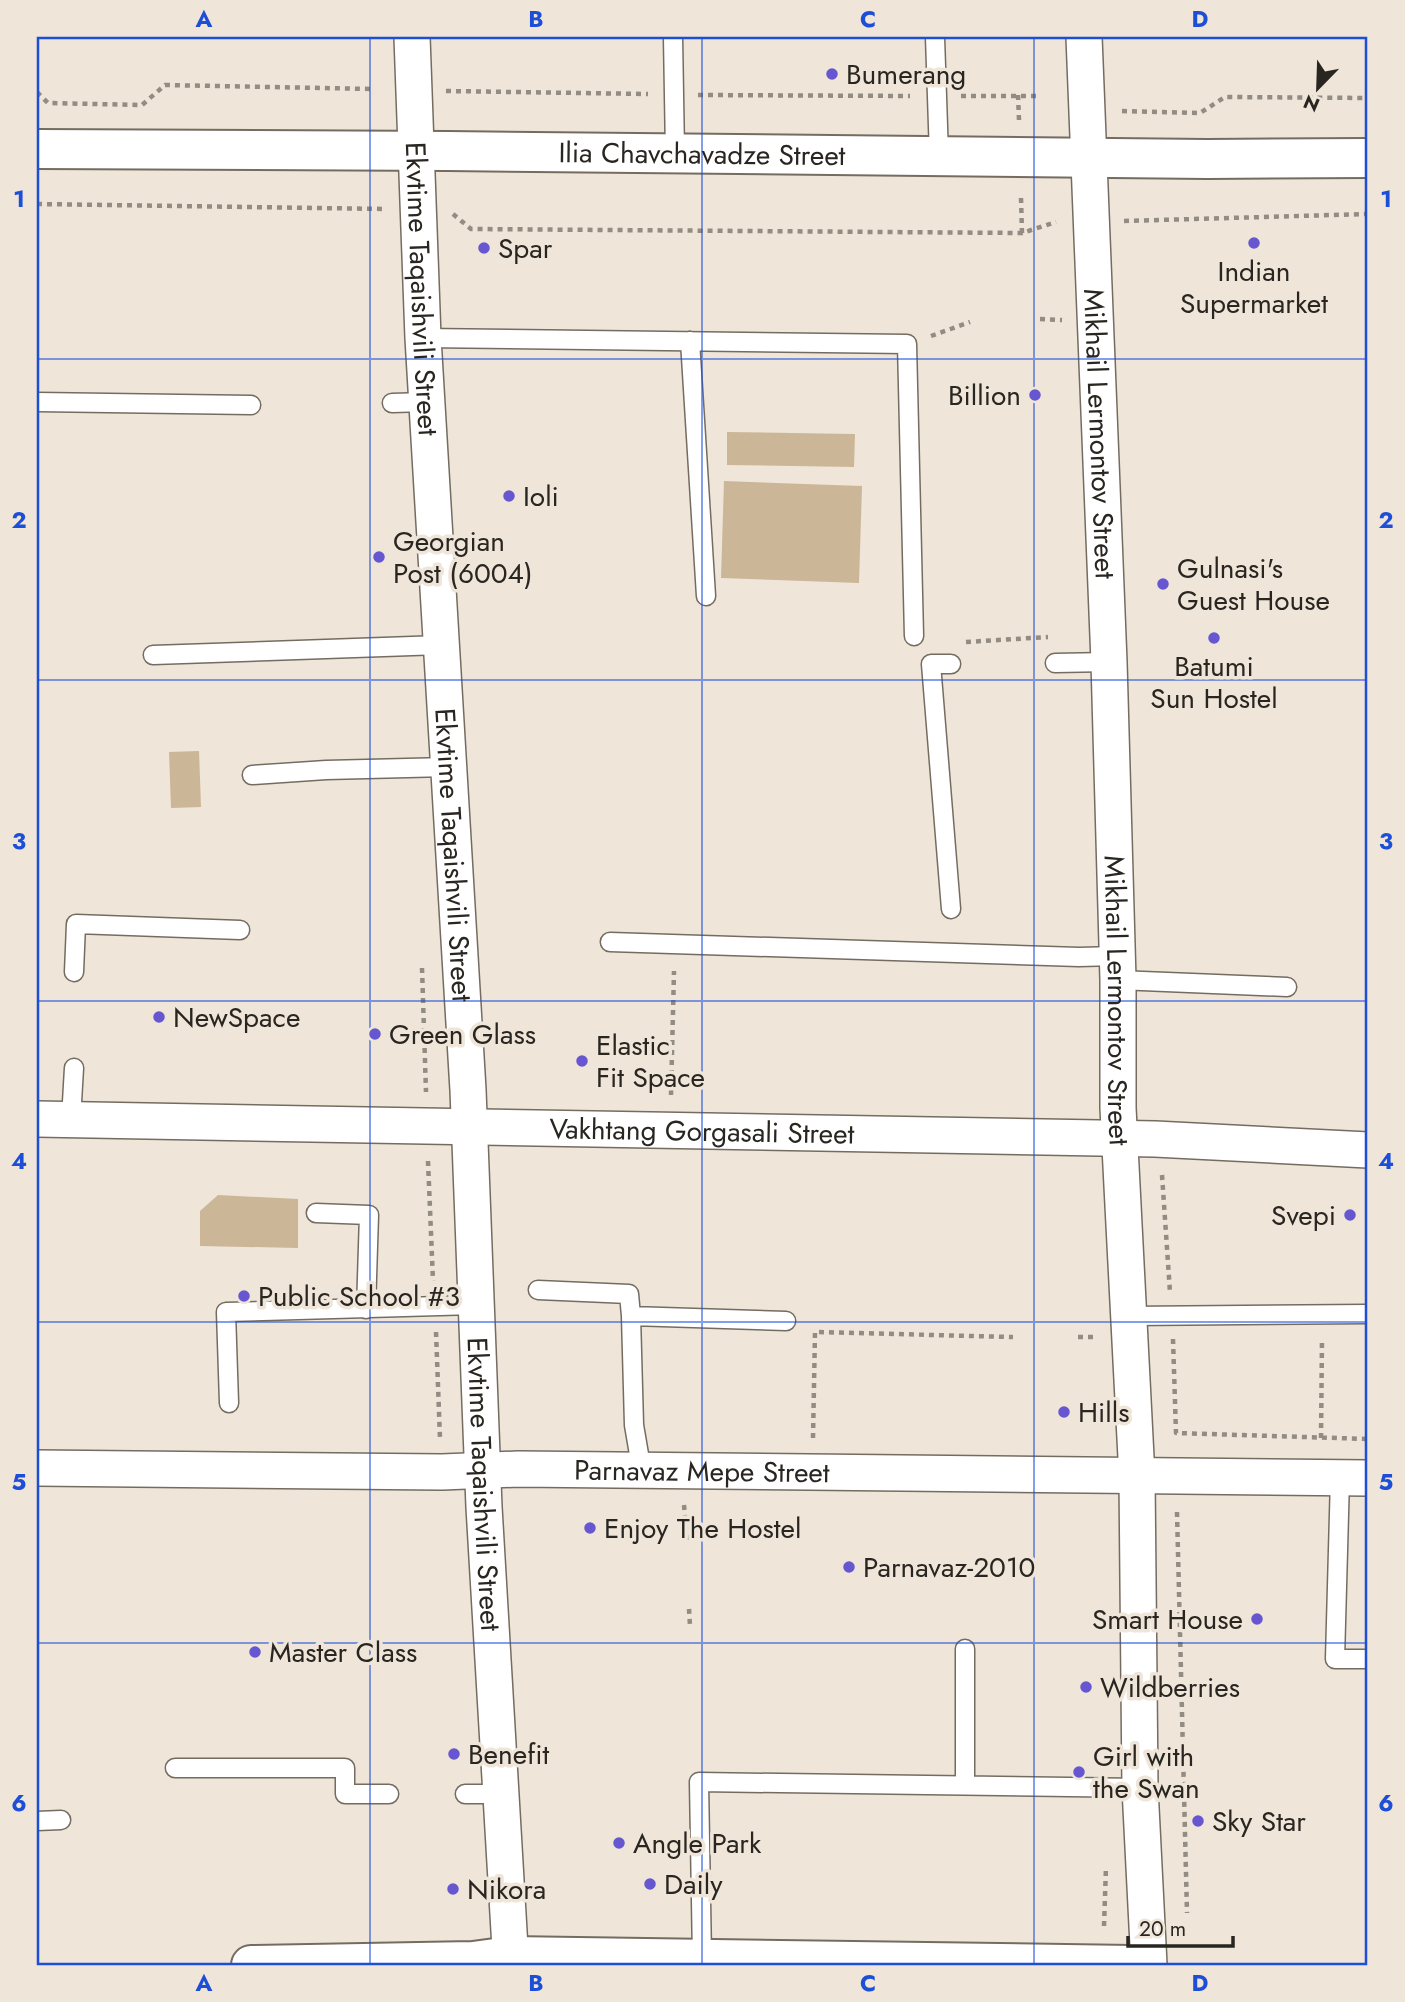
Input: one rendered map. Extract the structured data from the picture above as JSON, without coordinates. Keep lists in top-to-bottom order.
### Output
{
  "streets": {
    "main road": ["Ilia Chavchavadze Street"],
    "street": [
      "Ekvtime Taqaishvili Street",
      "Mikhail Lermontov Street",
      "Vakhtang Gorgasali Street",
      "Parnavaz Mepe Street"
    ]
  },
  "crossings": [
    ["Ilia Chavchavadze Street", "Ekvtime Taqaishvili Street"],
    ["Ilia Chavchavadze Street", "Mikhail Lermontov Street"],
    ["Ekvtime Taqaishvili Street", "Vakhtang Gorgasali Street"],
    ["Ekvtime Taqaishvili Street", "Parnavaz Mepe Street"],
    ["Mikhail Lermontov Street", "Vakhtang Gorgasali Street"],
    ["Mikhail Lermontov Street", "Parnavaz Mepe Street"]
  ],
  "places": [
    "Bumerang",
    "Indian Supermarket",
    "Spar",
    "Billion",
    "Ioli",
    "Georgian Post (6004)",
    "Gulnasi's Guest House",
    "Batumi Sun Hostel",
    "NewSpace",
    "Green Glass",
    "Elastic Fit Space",
    "Svepi",
    "Public School #3",
    "Hills",
    "Enjoy The Hostel",
    "Parnavaz-2010",
    "Smart House",
    "Master Class",
    "Wildberries",
    "Benefit",
    "Girl with the Swan",
    "Sky Star",
    "Angle Park",
    "Daily",
    "Nikora"
  ],
  "scale_bar": "20 m",
  "north": "bottom left",
  "grid": {
    "columns": [
      "A",
      "B",
      "C",
      "D"
    ],
    "rows": [
      "1",
      "2",
      "3",
      "4",
      "5",
      "6"
    ]
  }
}
